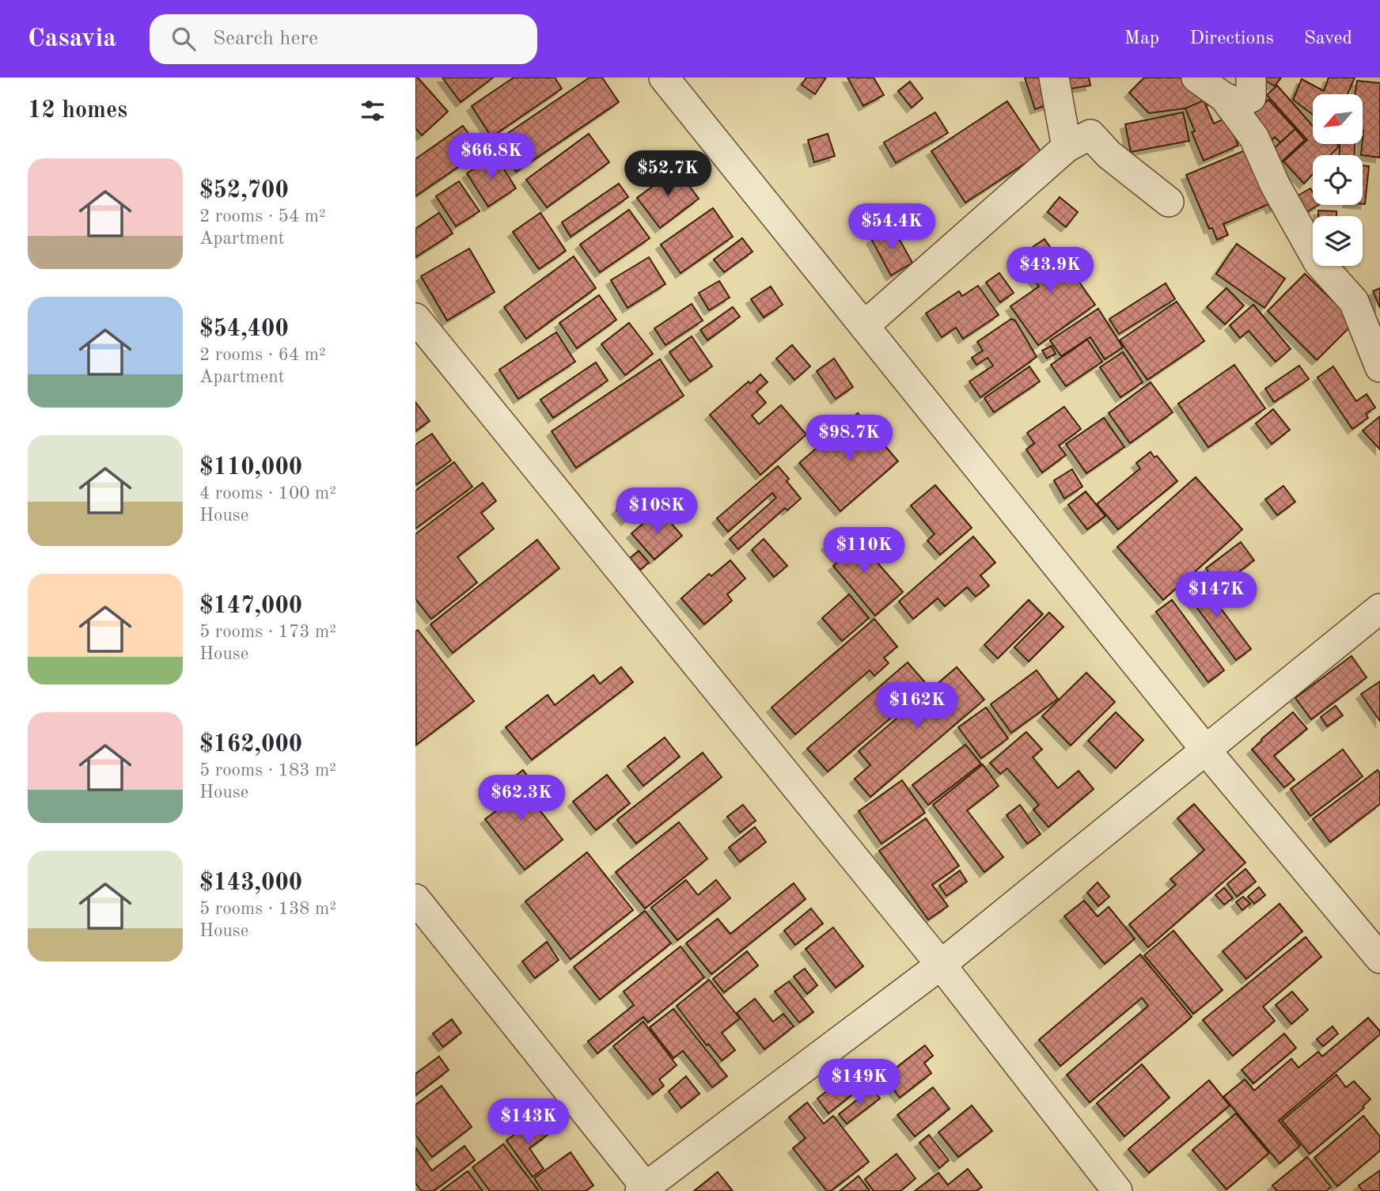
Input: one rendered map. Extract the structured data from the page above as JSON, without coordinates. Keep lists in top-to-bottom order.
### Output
{
  "north": "bottom left",
  "page": {
    "header": "Casavia",
    "search": "Search here",
    "nav": ["Map", "Directions", "Saved"],
    "heading": "12 homes",
    "price": [
      "$66.8K",
      "$52.7K",
      "$54.4K",
      "$43.9K",
      "$98.7K",
      "$108K",
      "$110K",
      "$147K",
      "$162K",
      "$62.3K",
      "$149K",
      "$143K"
    ],
    "list": [
      {
        "name": "$52,700",
        "note": "2 rooms · 54 m² · Apartment"
      },
      {
        "name": "$54,400",
        "note": "2 rooms · 64 m² · Apartment"
      },
      {
        "name": "$110,000",
        "note": "4 rooms · 100 m² · House"
      },
      {
        "name": "$147,000",
        "note": "5 rooms · 173 m² · House"
      },
      {
        "name": "$162,000",
        "note": "5 rooms · 183 m² · House"
      },
      {
        "name": "$143,000",
        "note": "5 rooms · 138 m² · House"
      }
    ]
  }
}
